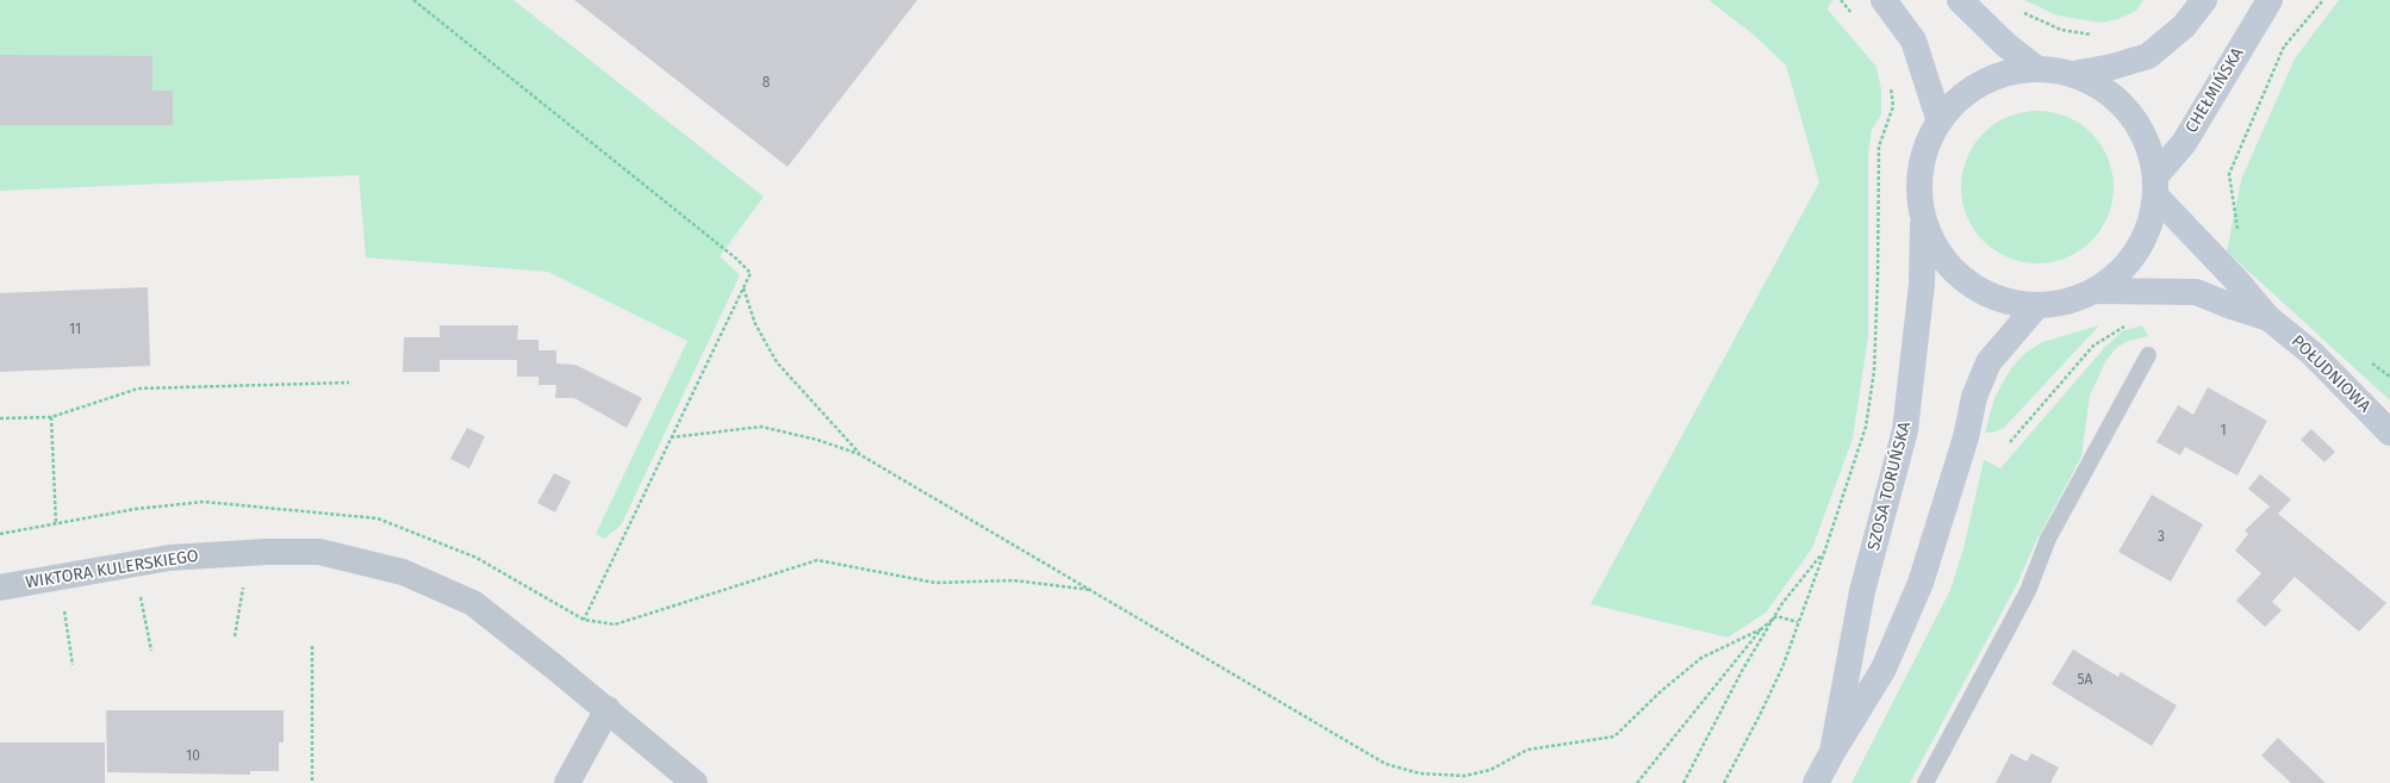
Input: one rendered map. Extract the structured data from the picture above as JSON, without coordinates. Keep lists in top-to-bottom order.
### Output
{
  "streets": {
    "main road": ["CHEŁMIŃSKA", "POŁUDNIOWA", "SZOSA TORUŃSKA"],
    "street": ["WIKTORA KULERSKIEGO"]
  },
  "crossings": [
    ["CHEŁMIŃSKA", "POŁUDNIOWA"]
  ],
  "house_numbers": [
    "8",
    "11",
    "1",
    "3",
    "5A",
    "10"
  ]
}
